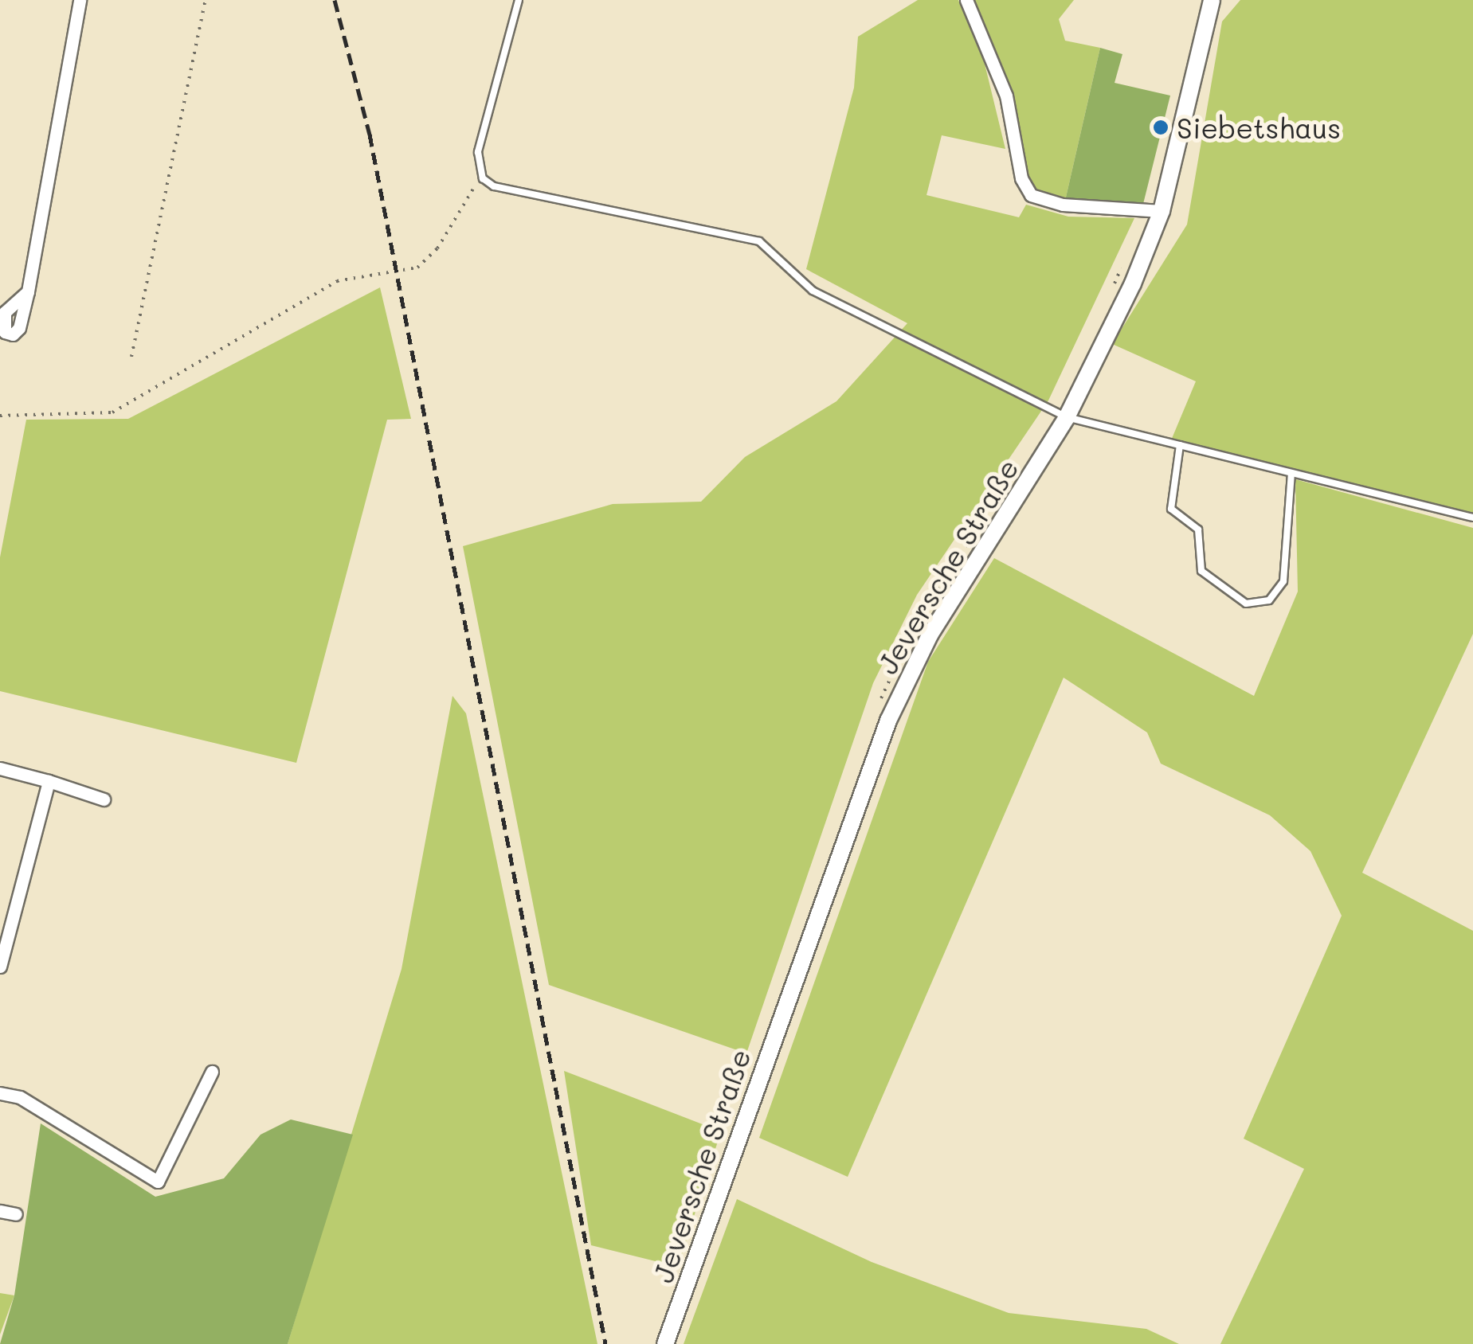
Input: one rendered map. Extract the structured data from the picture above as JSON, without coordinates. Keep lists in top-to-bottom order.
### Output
{
  "streets": {
    "street": ["Jeversche Straße"]
  },
  "places": ["Siebetshaus"]
}
